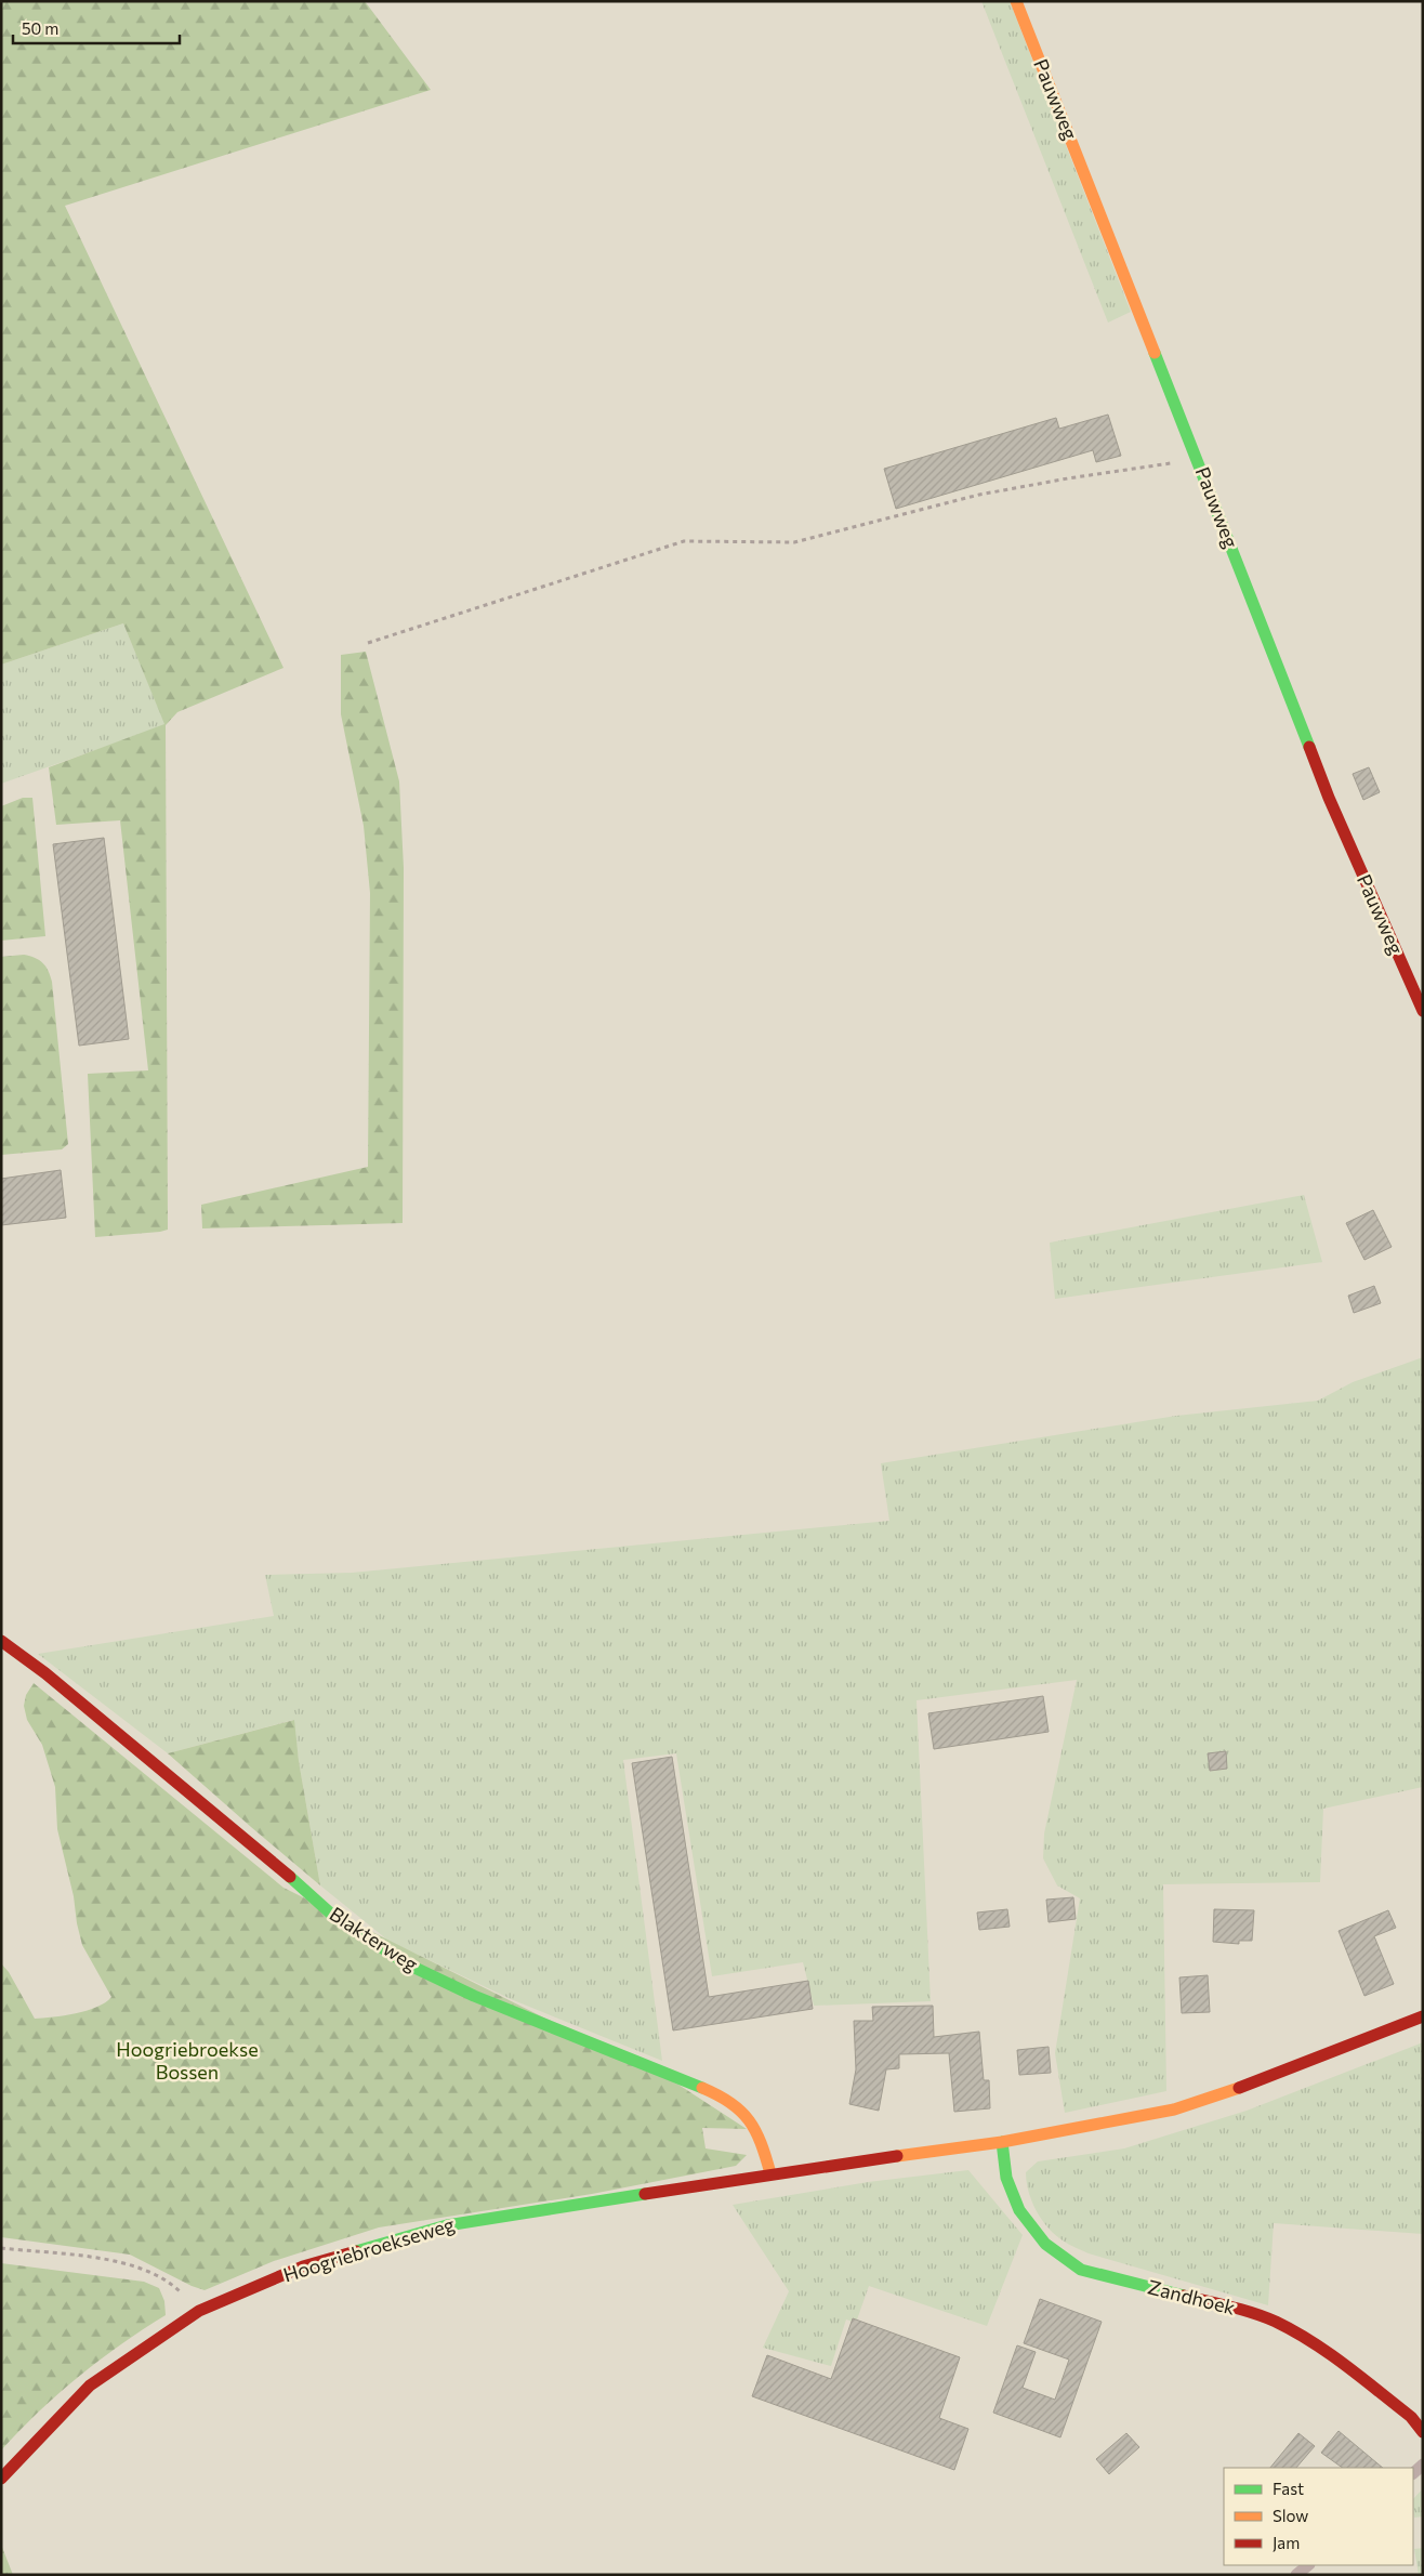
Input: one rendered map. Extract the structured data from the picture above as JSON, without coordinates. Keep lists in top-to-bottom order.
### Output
{
  "streets": {
    "street": [
      "Pauwweg",
      "Blakterweg",
      "Hoogriebroekseweg",
      "Zandhoek"
    ]
  },
  "crossings": [
    ["Blakterweg", "Hoogriebroekseweg"]
  ],
  "parks": ["Hoogriebroekse Bossen"],
  "legend": ["Fast", "Slow", "Jam"],
  "scale_bar": "50 m"
}
